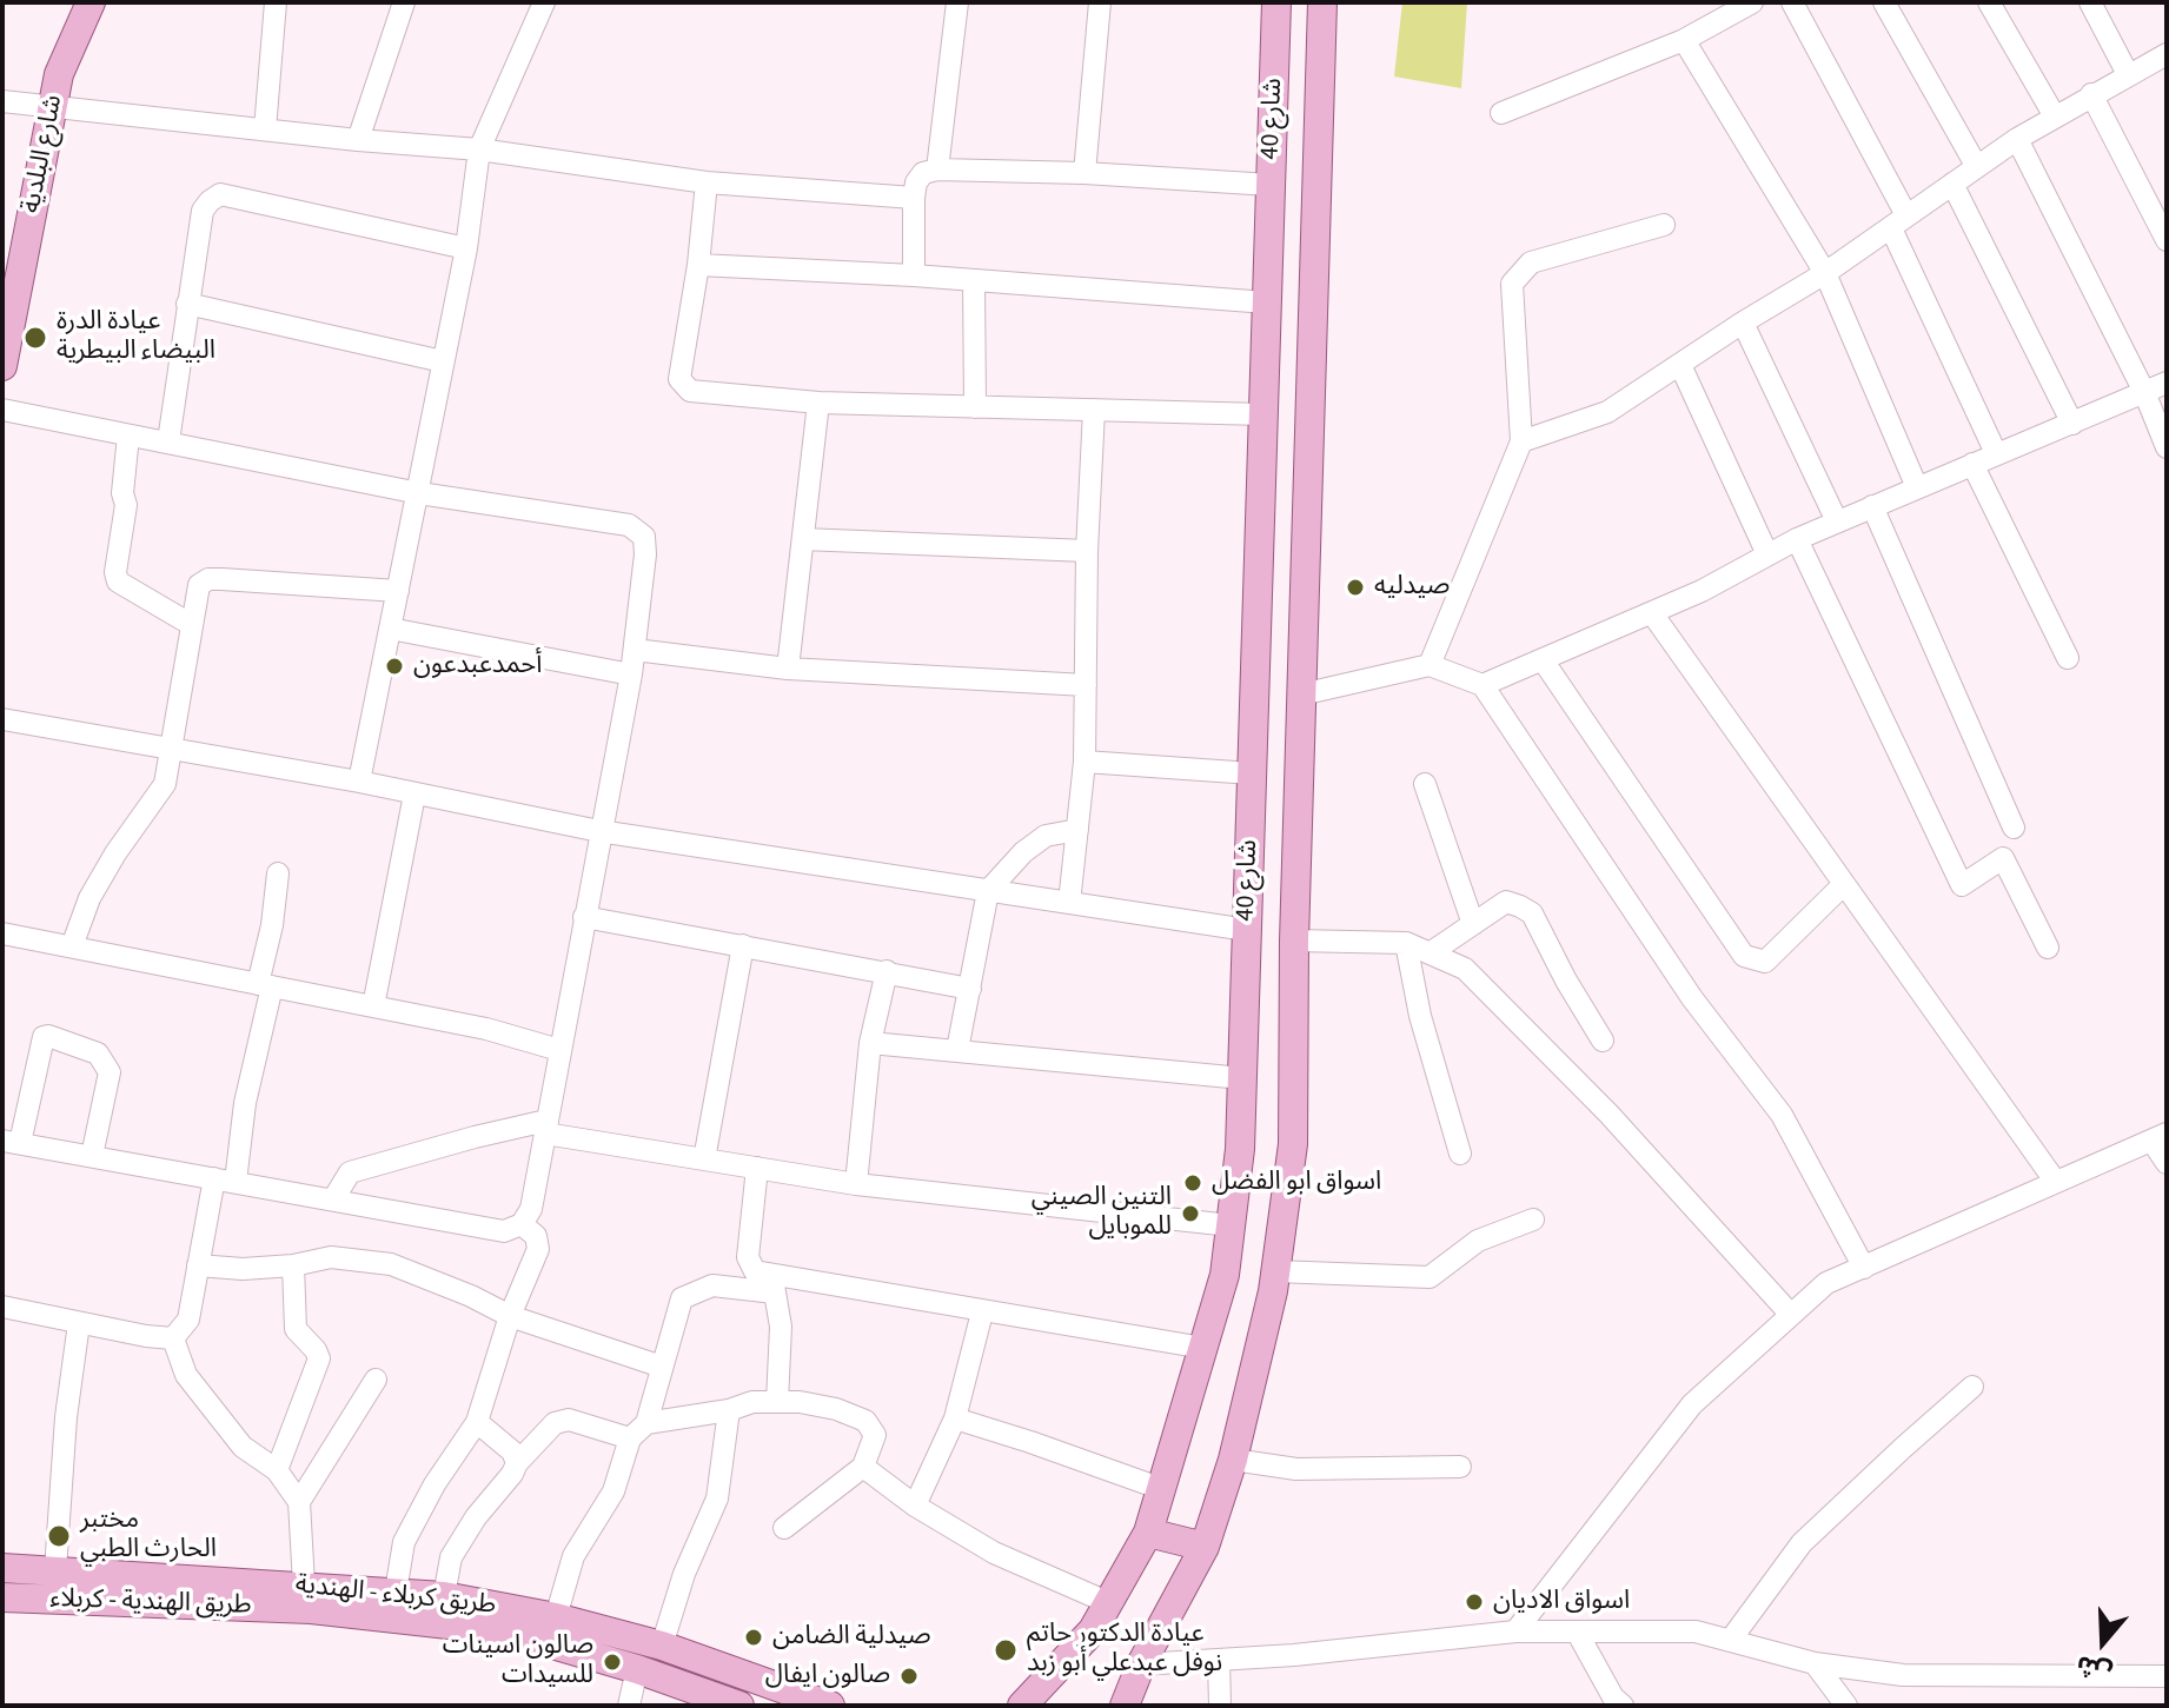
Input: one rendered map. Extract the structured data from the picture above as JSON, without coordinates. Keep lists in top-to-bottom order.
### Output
{
  "streets": {
    "main road": [
      "شارع 40",
      "شارع البلدية",
      "طريق كربلاء - الهندية",
      "طريق الهندية - كربلاء"
    ]
  },
  "places": [
    "عيادة الدرة البيضاء البيطرية",
    "صيدليه",
    "أحمدعبدعون",
    "اسواق ابو الفضل",
    "التنين الصيني للموبايل",
    "مختبر الحارث الطبي",
    "اسواق الاديان",
    "صيدلية الضامن",
    "عيادة الدكتور حاتم نوفل عبدعلي أبو زبد",
    "صالون اسينات للسيدات",
    "صالون ايفال"
  ],
  "north": "bottom"
}
